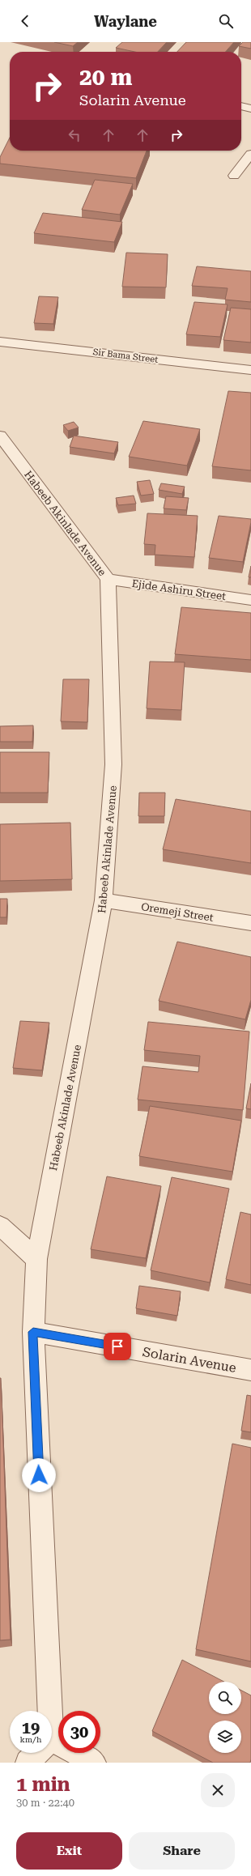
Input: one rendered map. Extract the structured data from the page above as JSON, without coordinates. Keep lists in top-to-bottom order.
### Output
{
  "streets": {
    "street": [
      "Sir Bama Street",
      "Habeeb Akinlade Avenue",
      "Ejide Ashiru Street",
      "Oremeji Street",
      "Solarin Avenue"
    ]
  },
  "crossings": [
    ["Habeeb Akinlade Avenue", "Ejide Ashiru Street"],
    ["Habeeb Akinlade Avenue", "Oremeji Street"],
    ["Habeeb Akinlade Avenue", "Solarin Avenue"]
  ],
  "page": {
    "header": "Waylane",
    "turn": ["20 m", "Solarin Avenue"],
    "speed": "19 km/h",
    "limit": "30",
    "heading": ["1 min", "30 m · 22:40"],
    "buttons": ["Exit", "Share"]
  }
}
